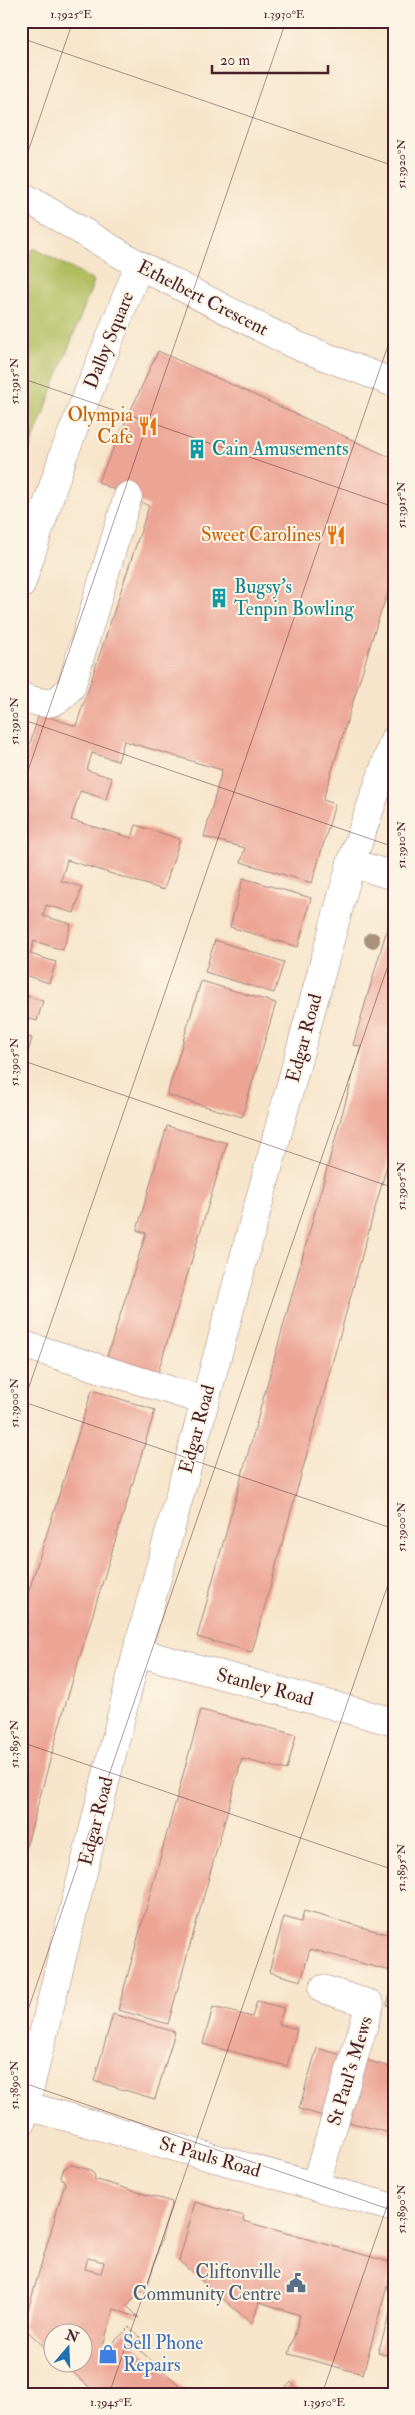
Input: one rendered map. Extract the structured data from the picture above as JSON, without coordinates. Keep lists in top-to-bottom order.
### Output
{
  "streets": {
    "street": [
      "Ethelbert Crescent",
      "Dalby Square",
      "Edgar Road",
      "Stanley Road",
      "St Paul's Mews",
      "St Pauls Road"
    ]
  },
  "crossings": [
    ["Ethelbert Crescent", "Dalby Square"],
    ["Edgar Road", "Stanley Road"],
    ["Edgar Road", "St Pauls Road"],
    ["St Paul's Mews", "St Pauls Road"]
  ],
  "places": {
    "restaurant": ["Olympia Cafe", "Sweet Carolines"],
    "building": ["Cain Amusements", "Bugsy's Tenpin Bowling"],
    "public building": ["Cliftonville Community Centre"],
    "shop": ["Sell Phone Repairs"]
  },
  "scale_bar": "20 m",
  "north": "top",
  "coordinates": [
    "1.3925°E",
    "1.3930°E",
    "51.3920°N",
    "51.3915°N",
    "51.3910°N",
    "51.3905°N",
    "51.3900°N",
    "51.3895°N",
    "51.3890°N",
    "1.3945°E",
    "1.3950°E"
  ]
}
